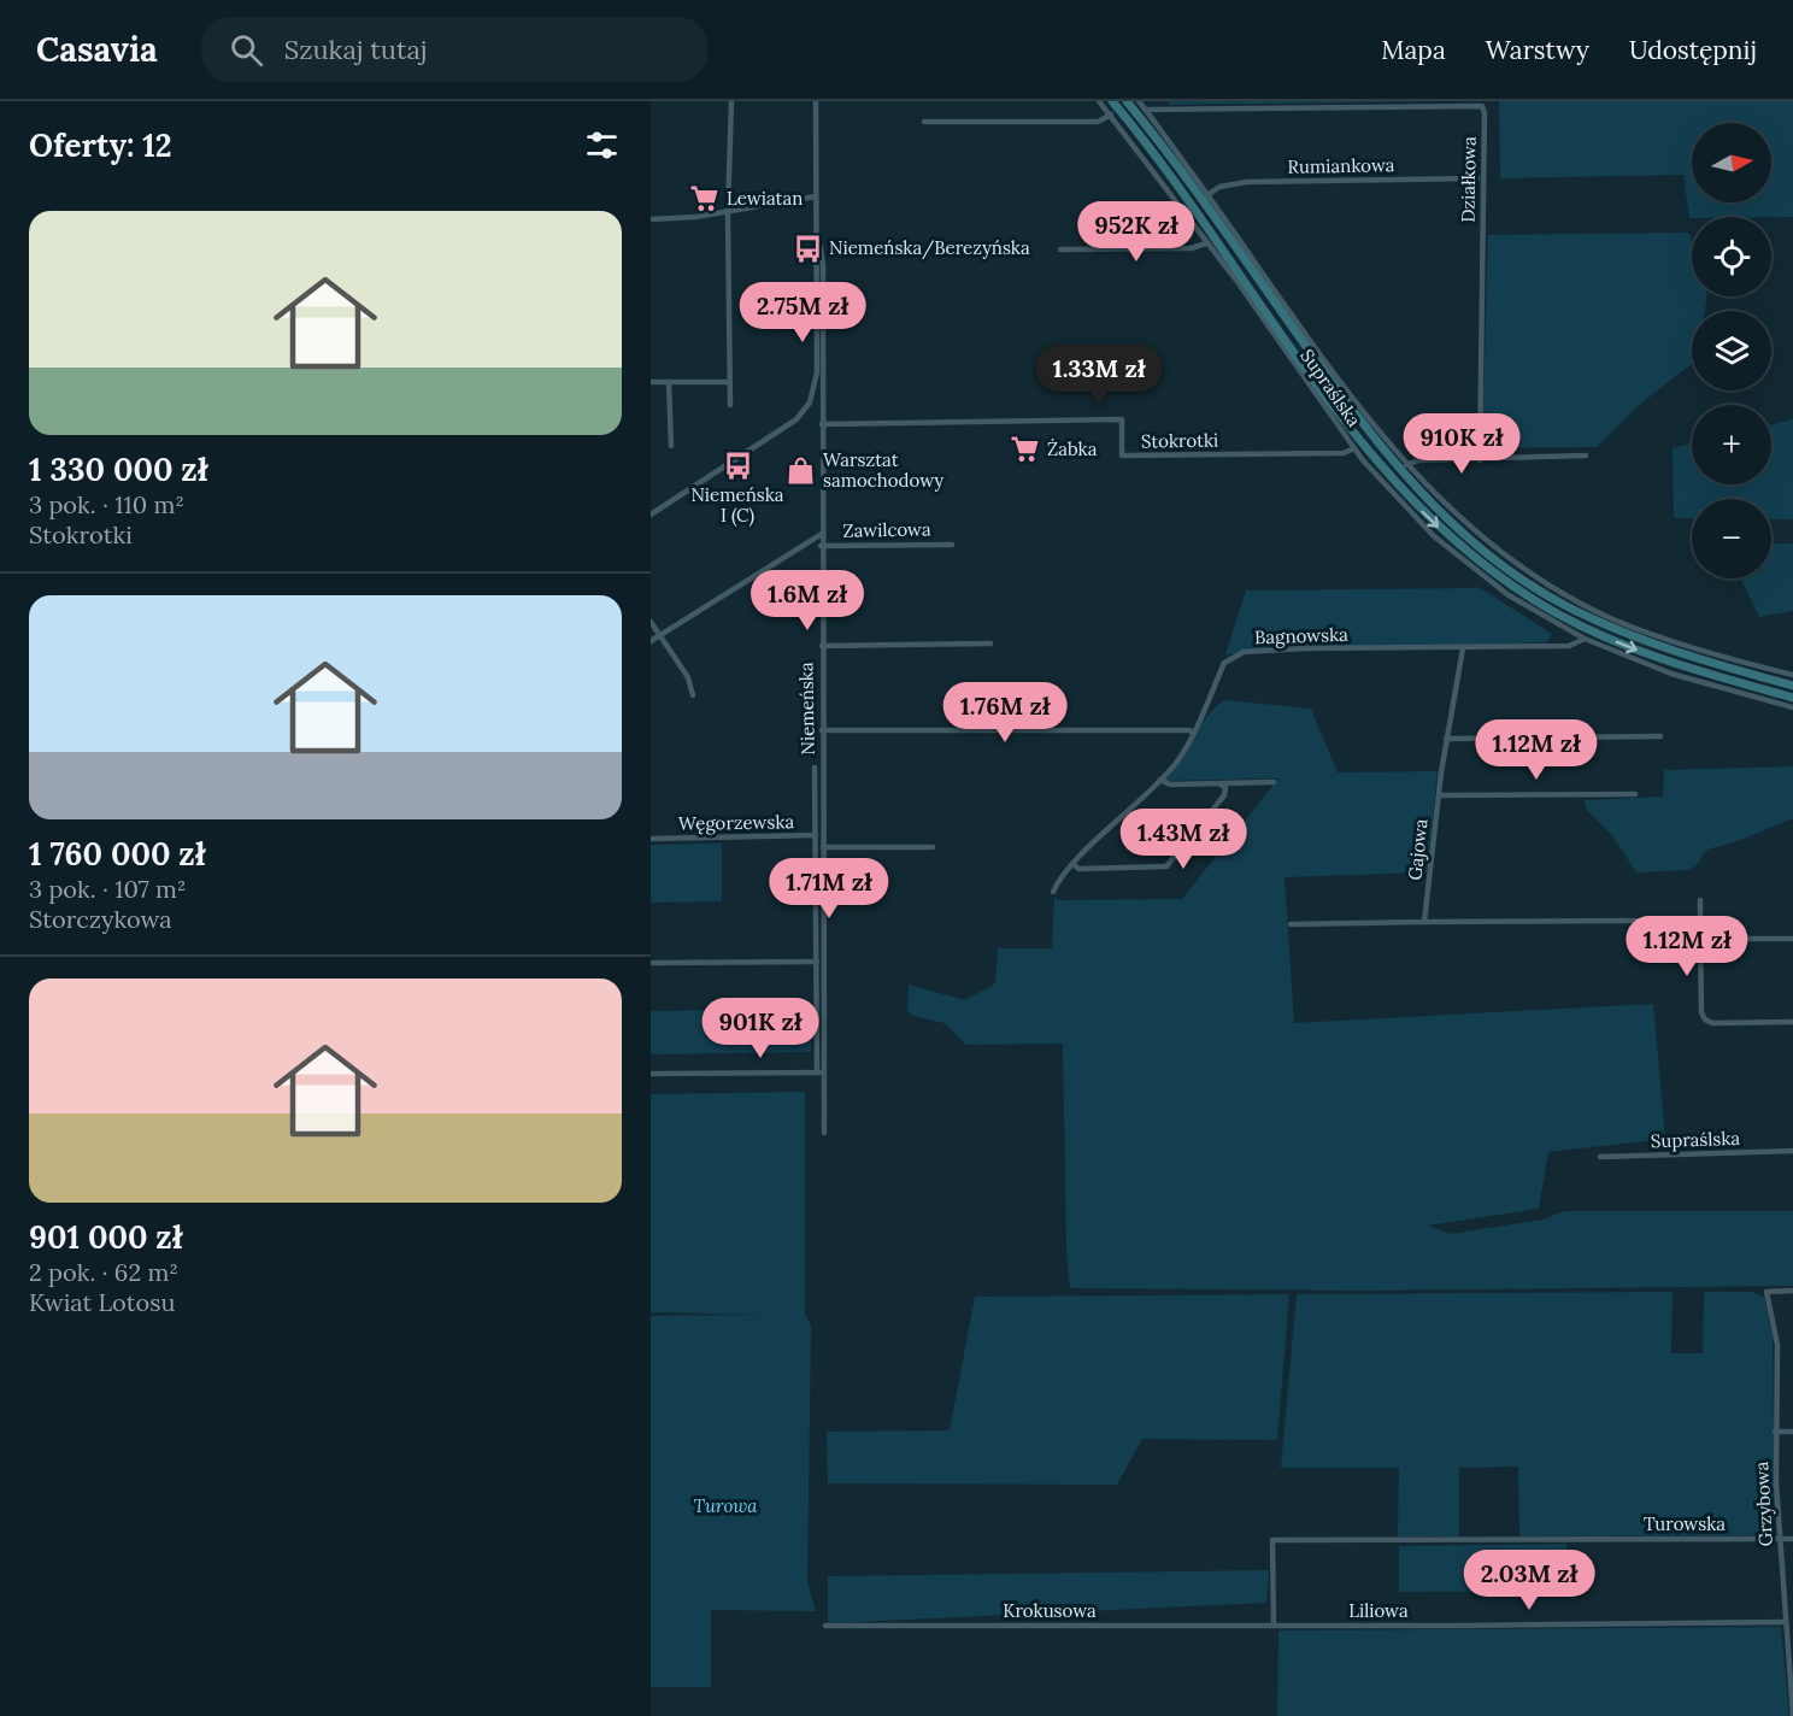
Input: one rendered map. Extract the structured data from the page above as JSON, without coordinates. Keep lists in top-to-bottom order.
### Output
{
  "streets": {
    "street": [
      "Rumiankowa",
      "Działkowa",
      "Supraślska",
      "Stokrotki",
      "Zawilcowa",
      "Bagnowska",
      "Niemeńska",
      "Węgorzewska",
      "Gajowa",
      "Grzybowa",
      "Turowska",
      "Krokusowa",
      "Liliowa"
    ]
  },
  "crossings": [
    ["Rumiankowa", "Supraślska"],
    ["Działkowa", "Supraślska"],
    ["Supraślska", "Stokrotki"],
    ["Supraślska", "Bagnowska"],
    ["Stokrotki", "Niemeńska"],
    ["Zawilcowa", "Niemeńska"],
    ["Bagnowska", "Gajowa"],
    ["Niemeńska", "Węgorzewska"],
    ["Grzybowa", "Turowska"],
    ["Grzybowa", "Liliowa"],
    ["Turowska", "Krokusowa"],
    ["Turowska", "Liliowa"],
    ["Krokusowa", "Liliowa"]
  ],
  "parks": ["Turowa"],
  "places": {
    "supermarket": ["Lewiatan", "Żabka"],
    "bus stop": ["Niemeńska/Berezyńska", "Niemeńska I (C)"],
    "shop": ["Warsztat samochodowy"]
  },
  "north": "right",
  "page": {
    "header": "Casavia",
    "search": "Szukaj tutaj",
    "nav": ["Mapa", "Warstwy", "Udostępnij"],
    "heading": "Oferty: 12",
    "map_buttons": ["+", "−"],
    "list": [
      {
        "name": "1 330 000 zł",
        "note": "3 pok. · 110 m² · Stokrotki"
      },
      {
        "name": "1 760 000 zł",
        "note": "3 pok. · 107 m² · Storczykowa"
      },
      {
        "name": "901 000 zł",
        "note": "2 pok. · 62 m² · Kwiat Lotosu"
      }
    ],
    "price": [
      "952K zł",
      "2.75M zł",
      "1.33M zł",
      "910K zł",
      "1.6M zł",
      "1.76M zł",
      "1.12M zł",
      "1.43M zł",
      "1.71M zł",
      "1.12M zł",
      "901K zł",
      "2.03M zł"
    ]
  }
}
